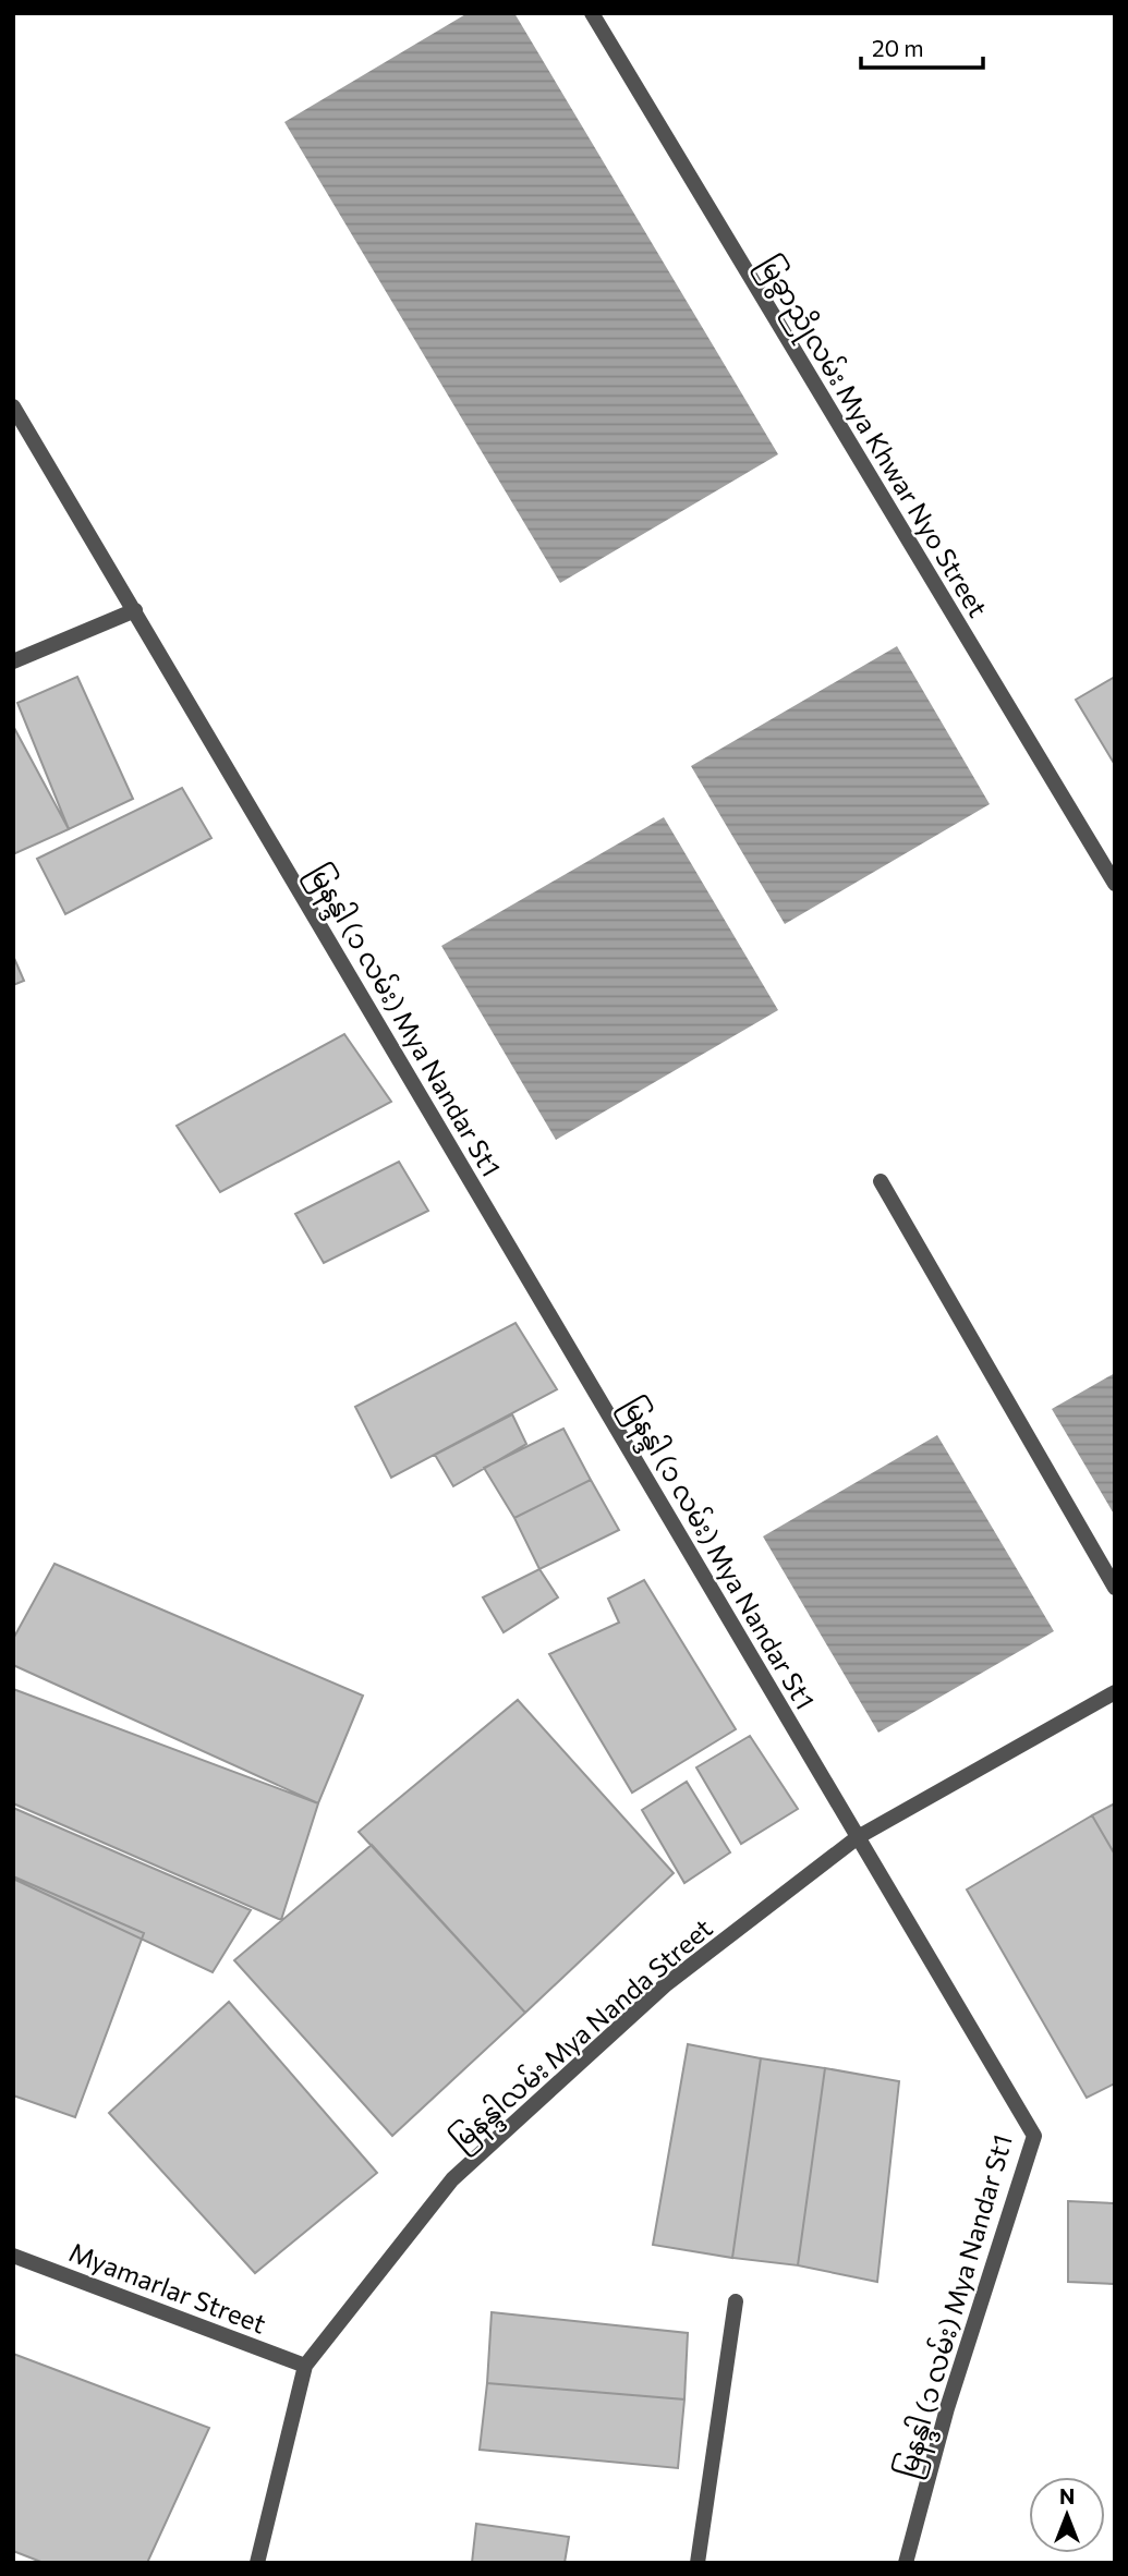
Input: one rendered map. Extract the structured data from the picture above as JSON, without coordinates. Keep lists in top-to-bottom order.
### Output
{
  "streets": {
    "street": [
      "မြခွာညိုလမ်း Mya Khwar Nyo Street",
      "မြနန္ဒါ (၁ လမ်း) Mya Nandar St1",
      "မြနန္ဒါလမ်း Mya Nanda Street",
      "Myamarlar Street"
    ]
  },
  "crossings": [
    ["မြနန္ဒါ (၁ လမ်း) Mya Nandar St1", "မြနန္ဒါလမ်း Mya Nanda Street"],
    ["မြနန္ဒါလမ်း Mya Nanda Street", "Myamarlar Street"]
  ],
  "scale_bar": "20 m",
  "north": "top"
}
